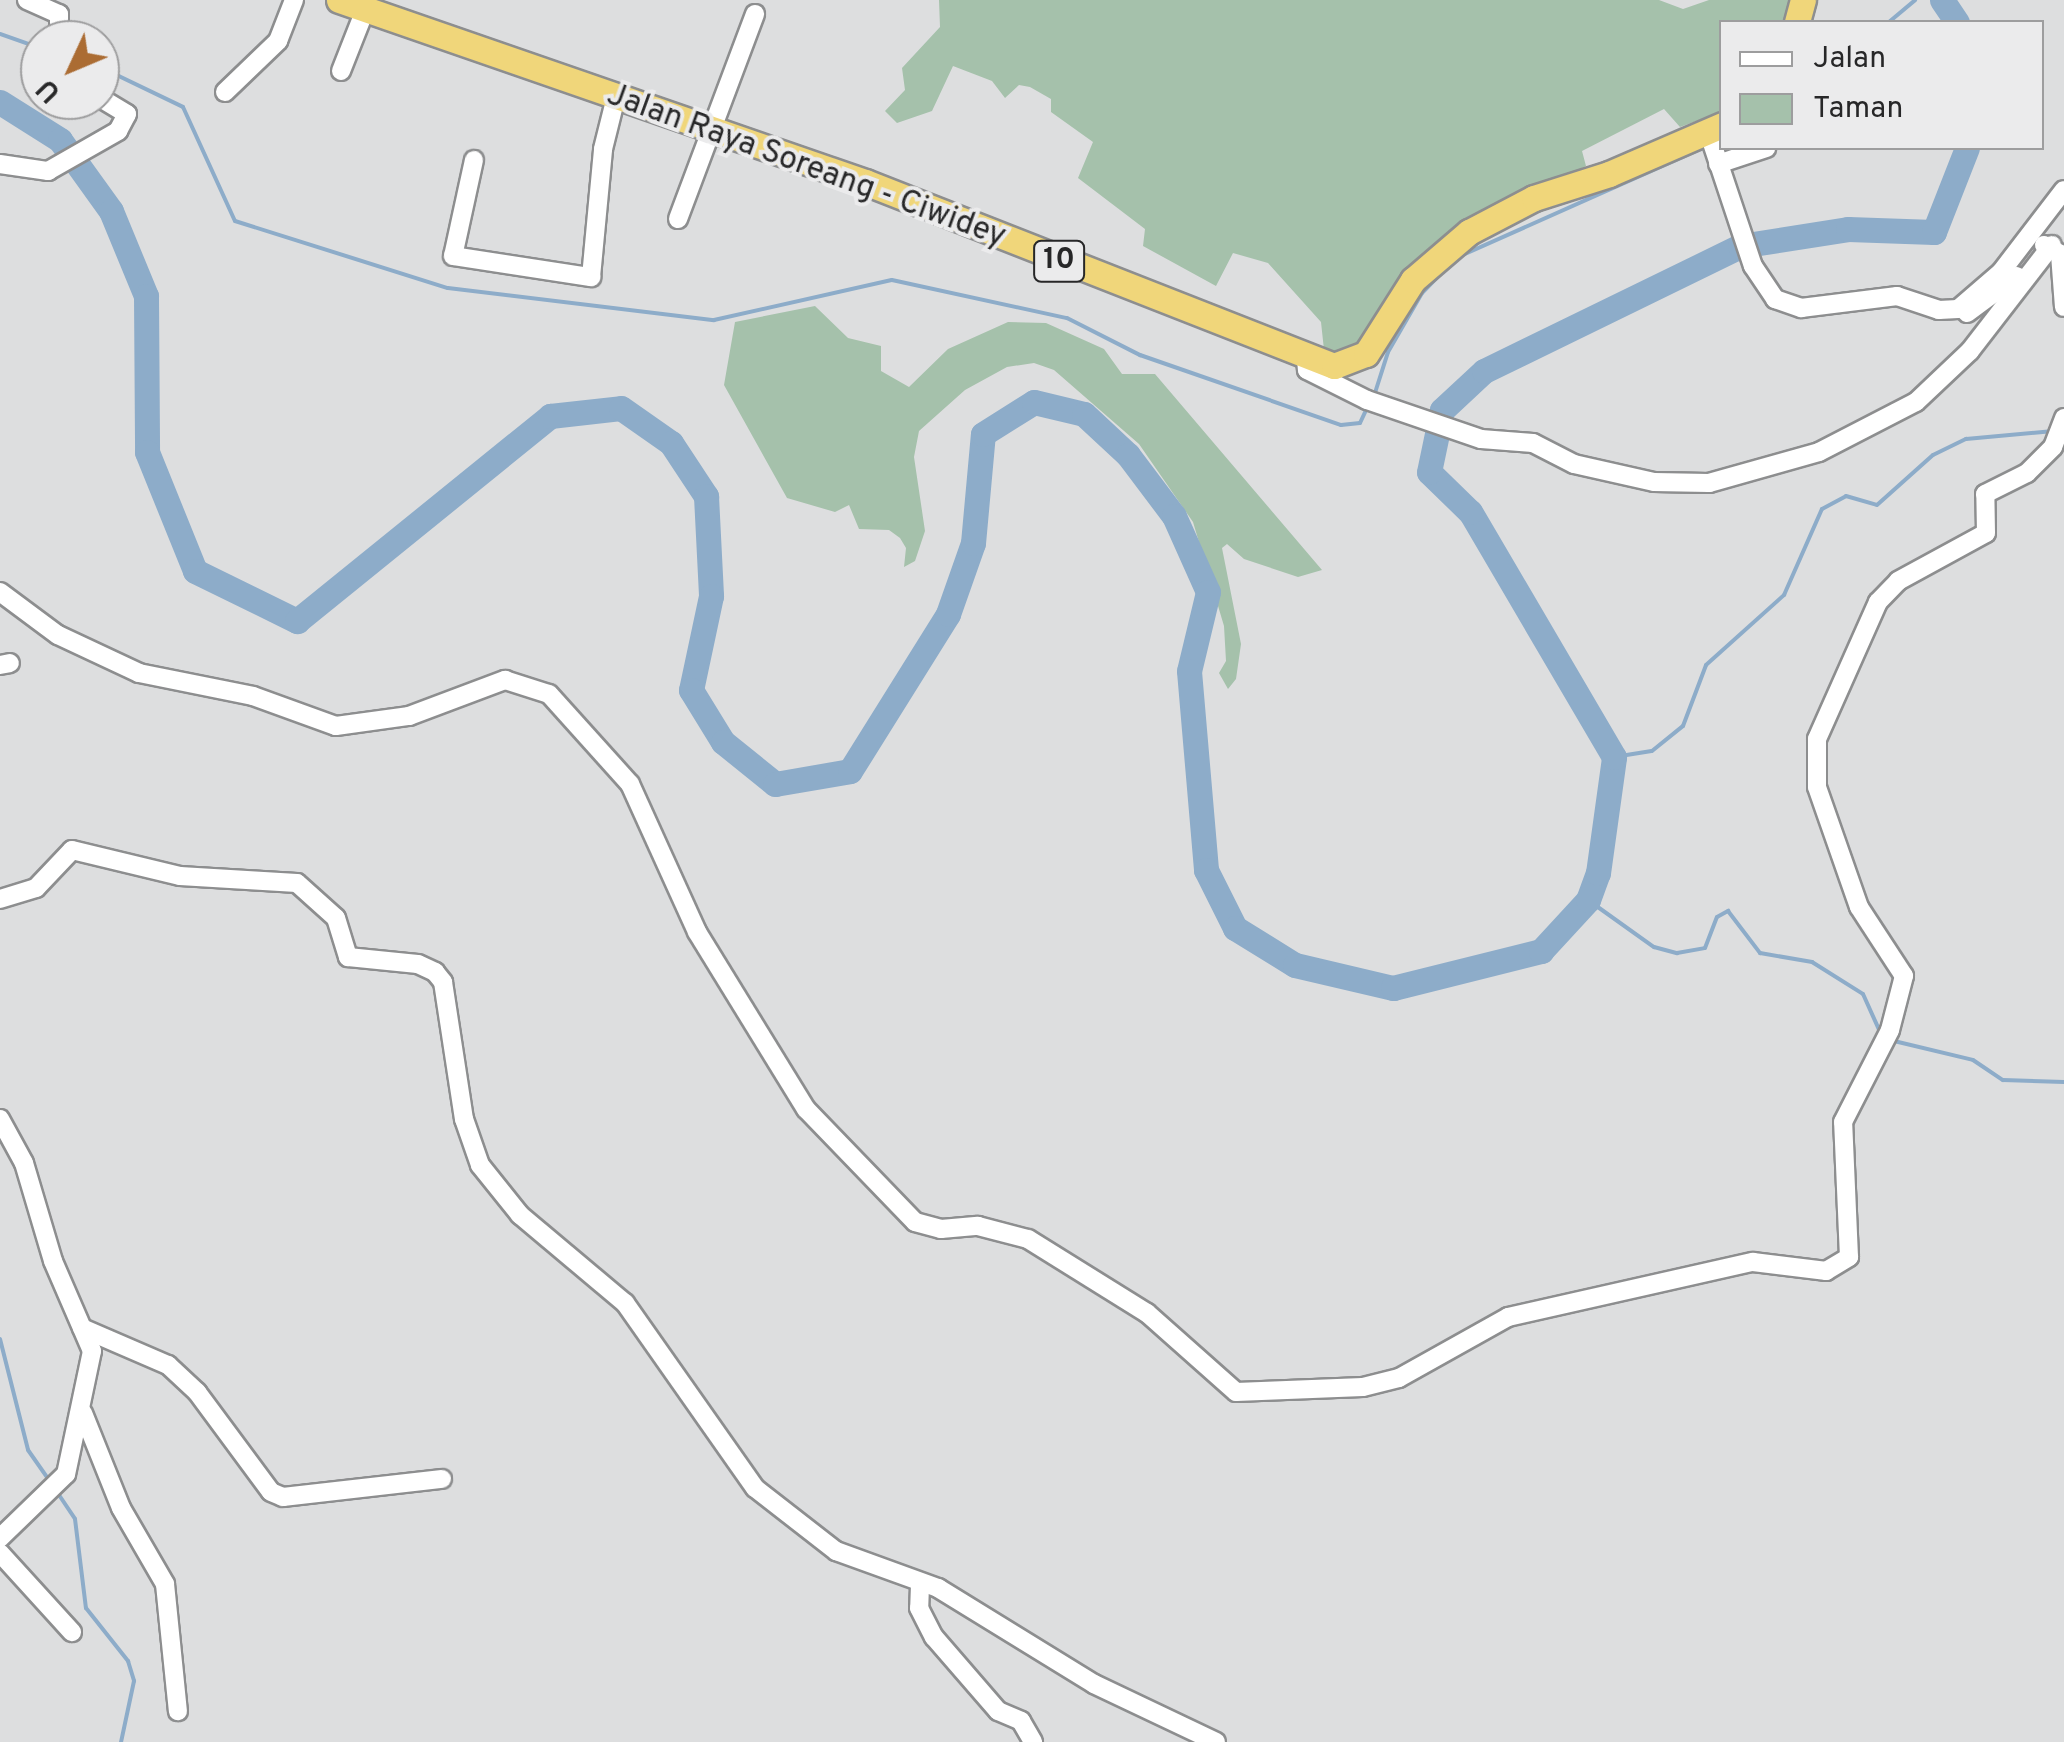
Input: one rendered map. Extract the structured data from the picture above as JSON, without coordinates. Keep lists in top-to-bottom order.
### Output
{
  "streets": {
    "highway": ["Jalan Raya Soreang - Ciwidey", "10"]
  },
  "legend": ["Jalan", "Taman"],
  "north": "bottom left"
}
